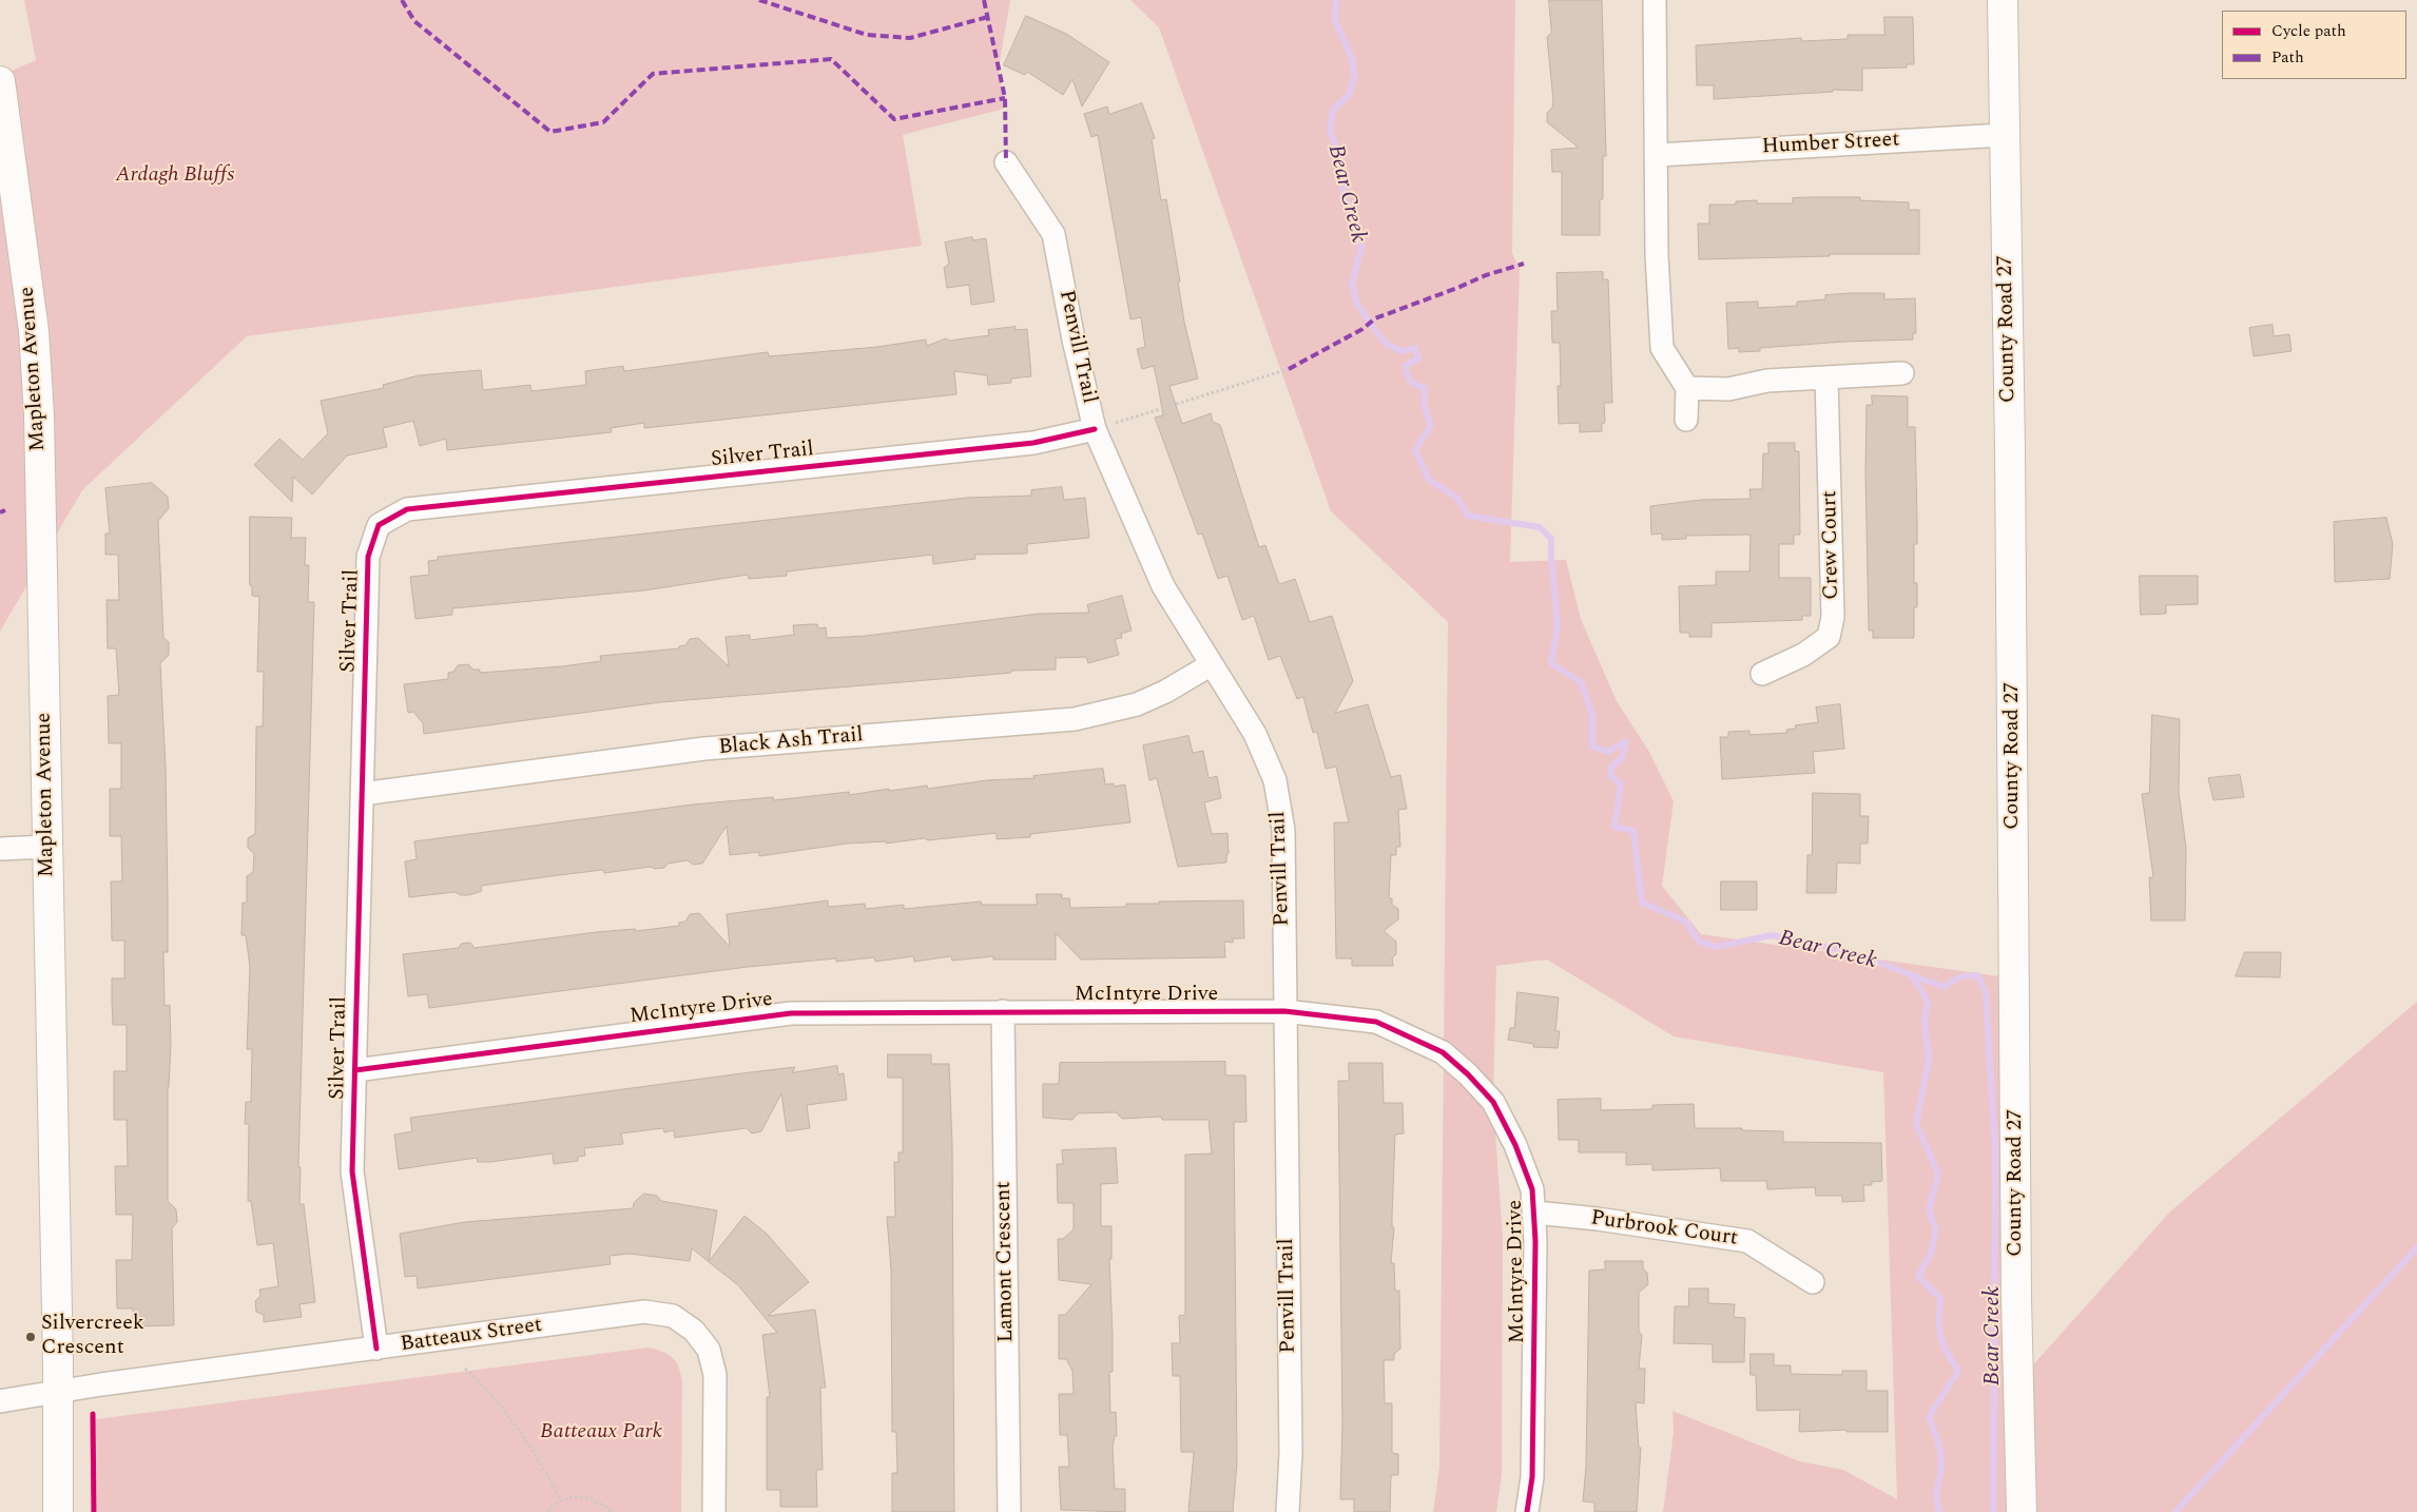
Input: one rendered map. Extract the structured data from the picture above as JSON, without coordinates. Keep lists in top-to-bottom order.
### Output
{
  "streets": {
    "main road": ["County Road 27", "Mapleton Avenue"],
    "street": [
      "Humber Street",
      "Penvill Trail",
      "Silver Trail",
      "Crew Court",
      "Black Ash Trail",
      "McIntyre Drive",
      "Purbrook Court",
      "Lamont Crescent",
      "Batteaux Street"
    ]
  },
  "crossings": [
    ["Humber Street", "County Road 27"],
    ["Penvill Trail", "Silver Trail"],
    ["Penvill Trail", "Black Ash Trail"],
    ["Penvill Trail", "McIntyre Drive"],
    ["Mapleton Avenue", "Batteaux Street"],
    ["Silver Trail", "Black Ash Trail"],
    ["Silver Trail", "McIntyre Drive"],
    ["Silver Trail", "Batteaux Street"],
    ["McIntyre Drive", "Purbrook Court"],
    ["McIntyre Drive", "Lamont Crescent"]
  ],
  "water": ["Bear Creek"],
  "parks": ["Ardagh Bluffs", "Batteaux Park"],
  "places": ["Silvercreek Crescent"],
  "legend": ["Cycle path", "Path"]
}
